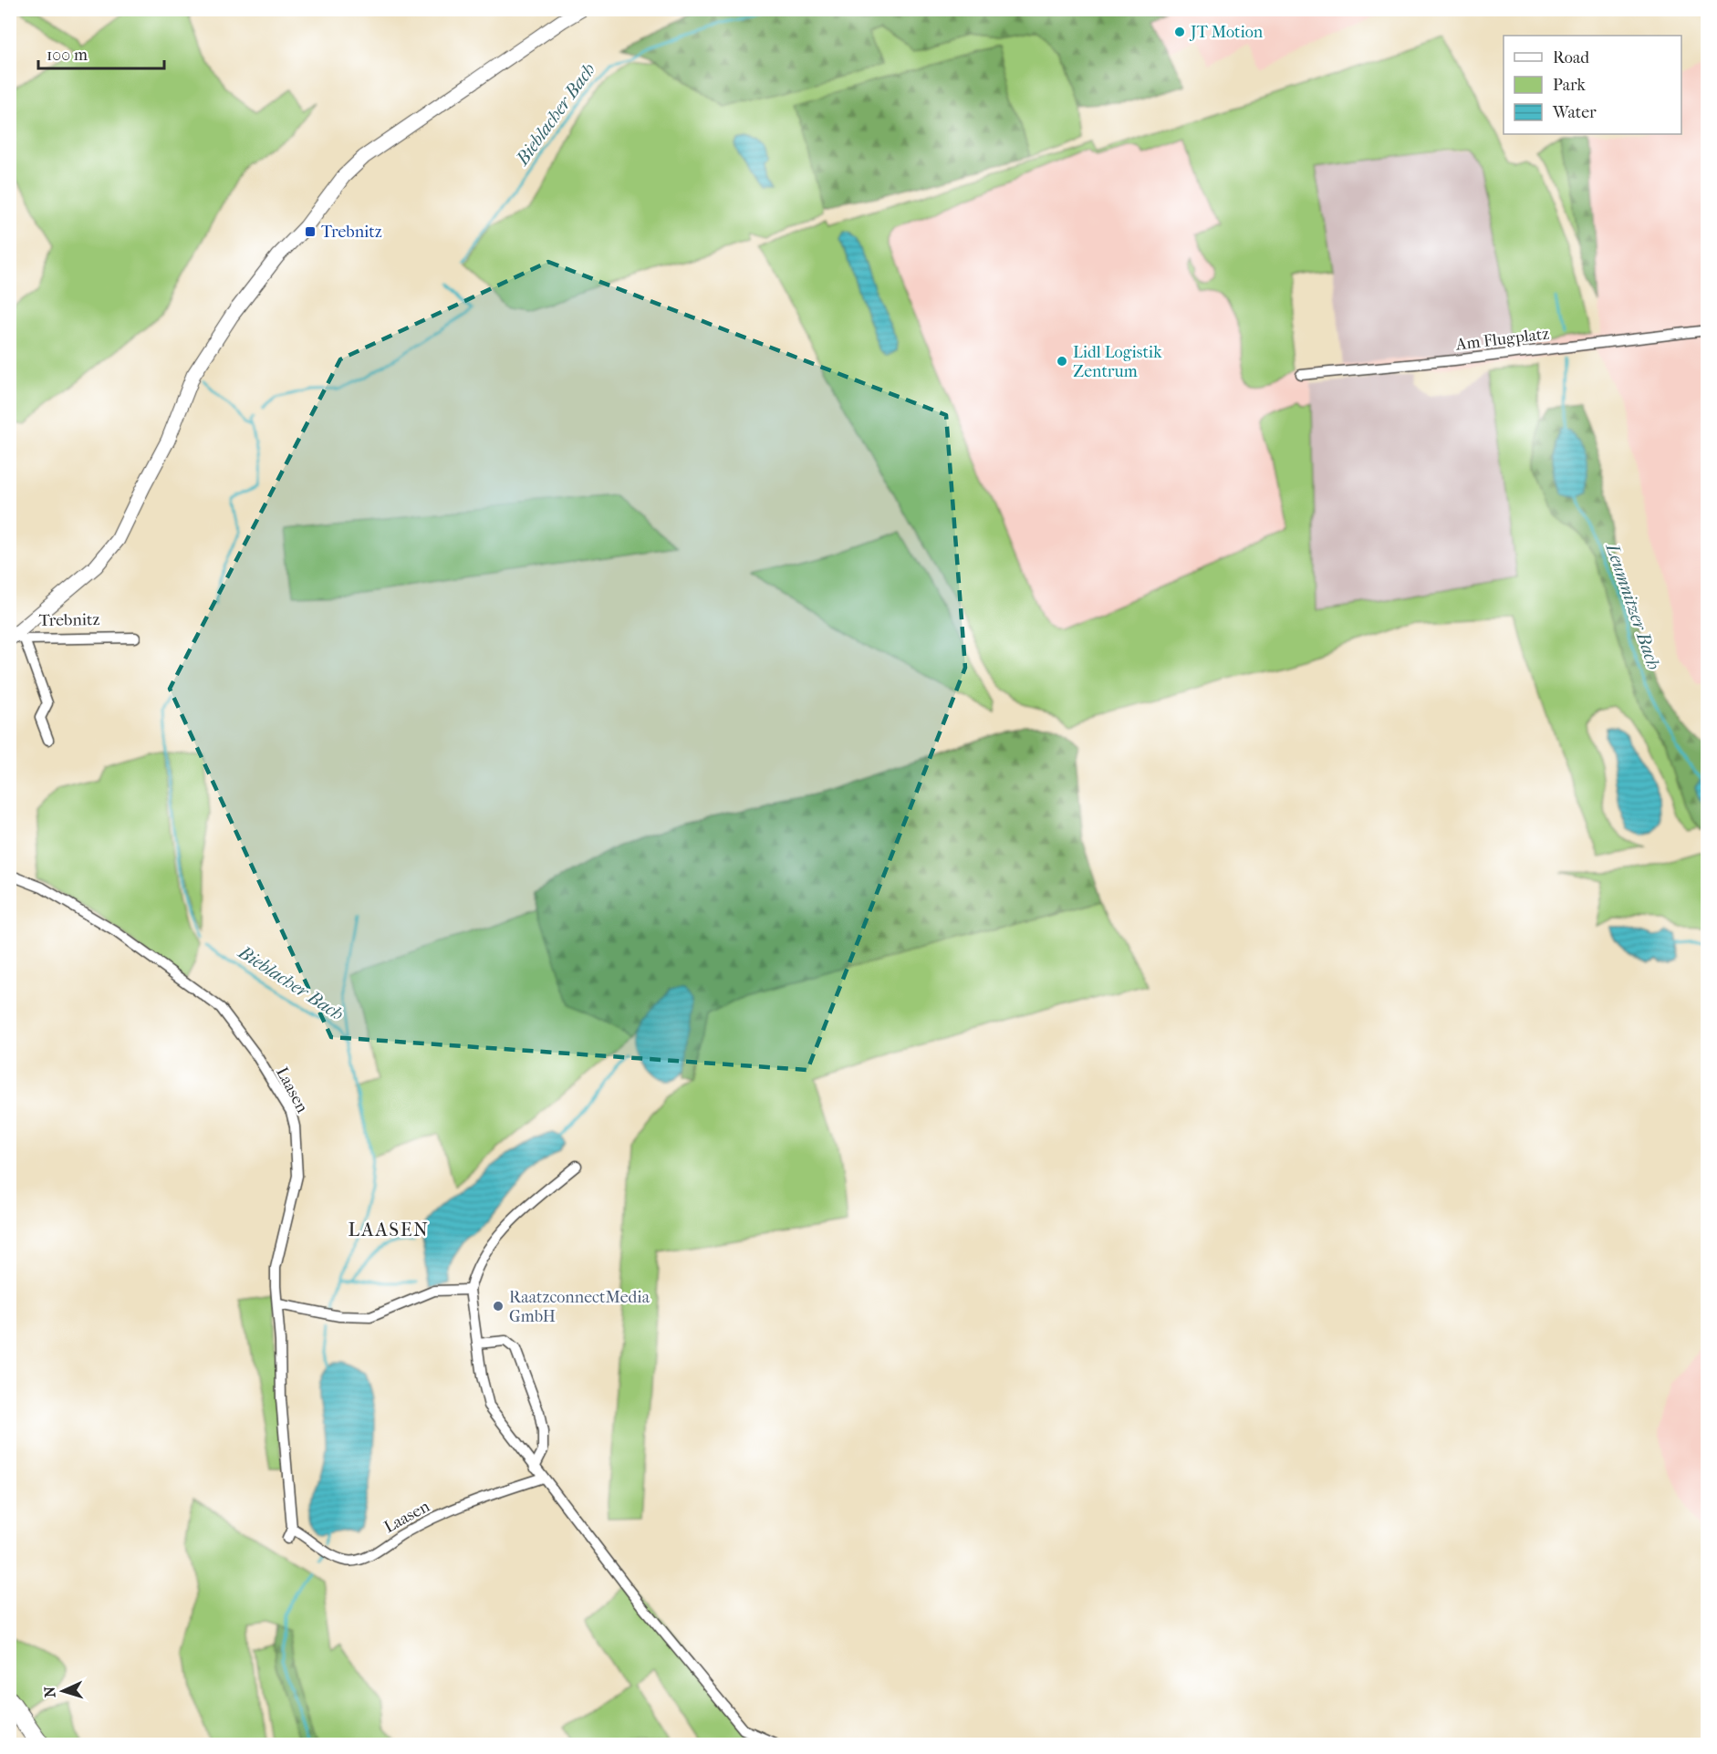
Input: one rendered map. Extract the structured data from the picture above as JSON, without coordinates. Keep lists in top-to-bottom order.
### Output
{
  "streets": {
    "street": ["Am Flugplatz", "Trebnitz", "Laasen"]
  },
  "districts": ["LAASEN"],
  "water": ["Bieblacher Bach", "Leumnitzer Bach"],
  "places": {
    "other": ["JT Motion", "Lidl Logistik Zentrum", "RaatzconnectMedia GmbH"],
    "transit": ["Trebnitz"]
  },
  "legend": ["Road", "Park", "Water"],
  "scale_bar": "100 m",
  "north": "left"
}
